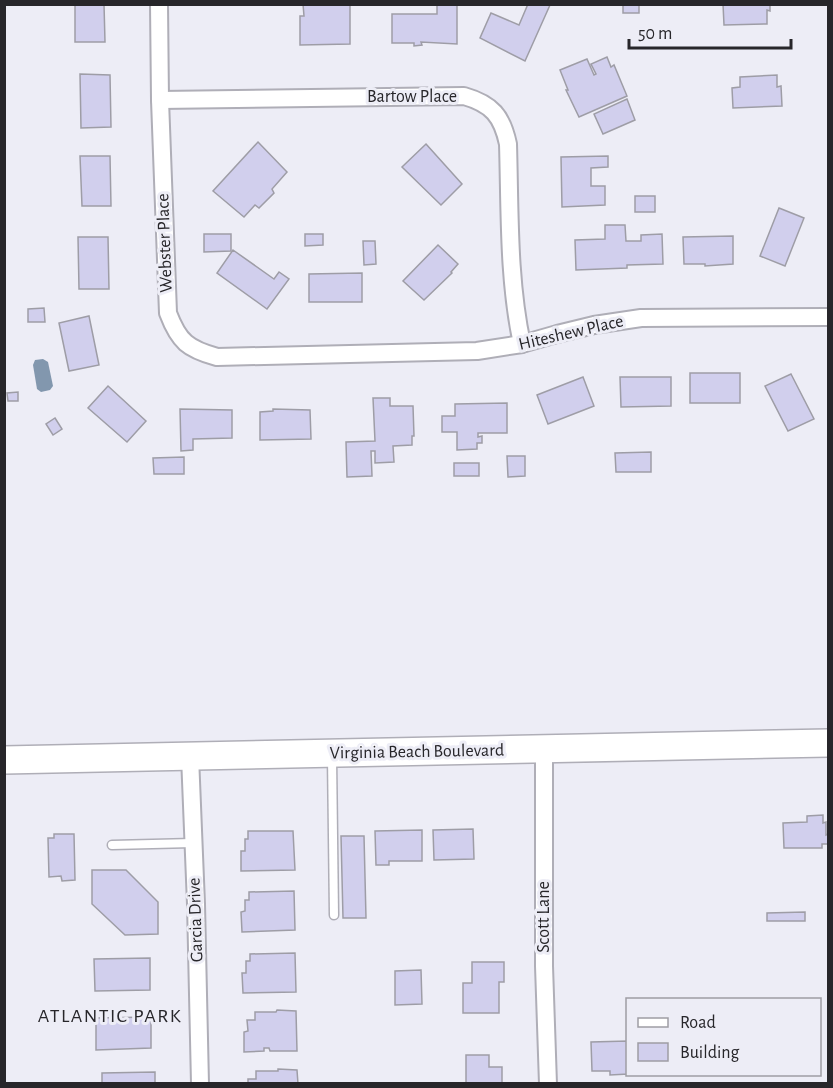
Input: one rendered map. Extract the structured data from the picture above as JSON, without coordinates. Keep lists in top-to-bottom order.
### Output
{
  "streets": {
    "main road": ["Virginia Beach Boulevard"],
    "street": [
      "Bartow Place",
      "Webster Place",
      "Hiteshew Place",
      "Scott Lane",
      "Garcia Drive"
    ]
  },
  "crossings": [
    ["Bartow Place", "Webster Place"],
    ["Bartow Place", "Hiteshew Place"],
    ["Webster Place", "Hiteshew Place"],
    ["Virginia Beach Boulevard", "Scott Lane"],
    ["Virginia Beach Boulevard", "Garcia Drive"]
  ],
  "districts": ["ATLANTIC PARK"],
  "legend": ["Road", "Building"],
  "scale_bar": "50 m"
}
